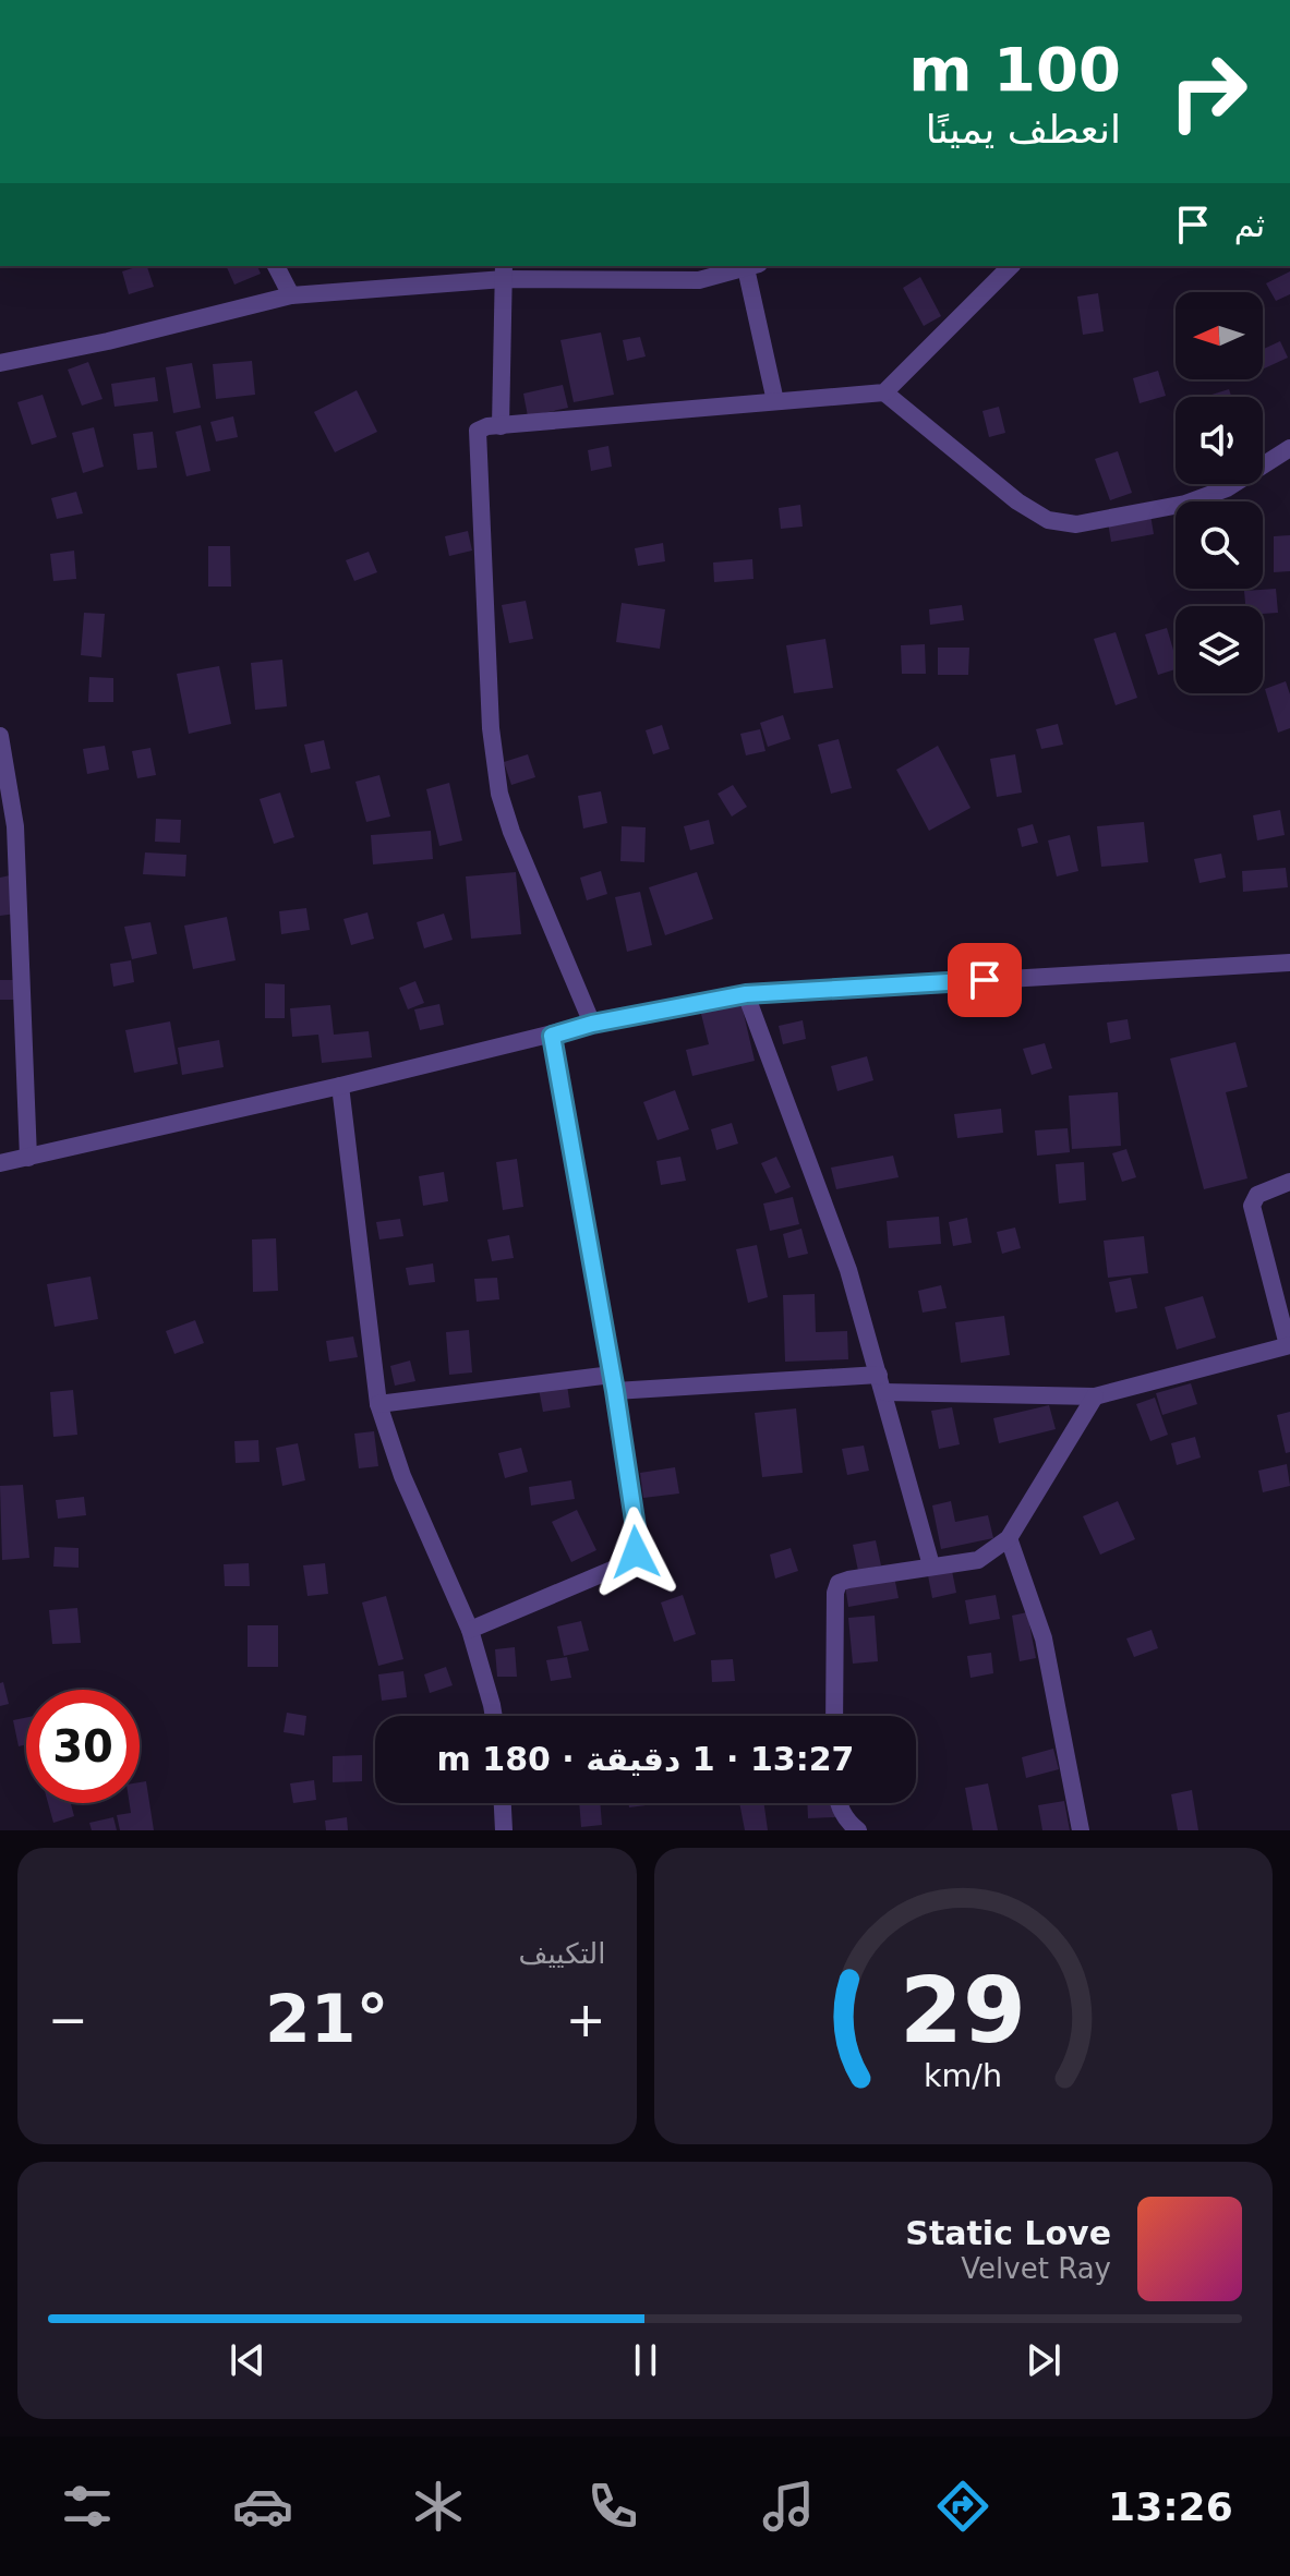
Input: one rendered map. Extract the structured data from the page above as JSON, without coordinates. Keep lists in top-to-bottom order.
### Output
{
  "north": "left",
  "page": {
    "turn": ["100 m", "انعطف يمينًا"],
    "then": "ثم",
    "limit": "30",
    "trip": "13:27 · 1 دقيقة · 180 m",
    "tile": "التكييف",
    "heat": ["−", "21°", "+"],
    "song": ["Static Love", "Velvet Ray"],
    "tabs": "13:26",
    "gauge": ["29", "km/h"]
  }
}
